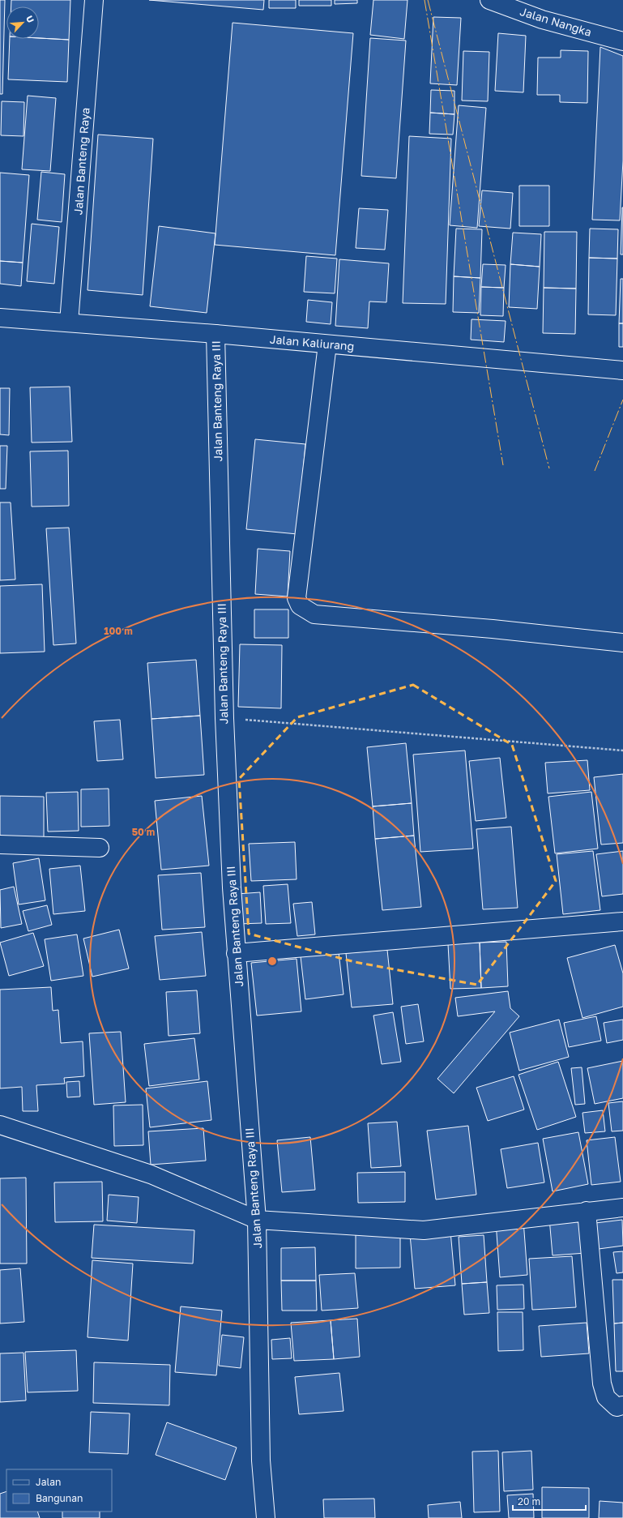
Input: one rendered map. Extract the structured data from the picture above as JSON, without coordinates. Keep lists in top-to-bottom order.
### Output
{
  "streets": {
    "street": [
      "Jalan Nangka",
      "Jalan Banteng Raya",
      "Jalan Kaliurang",
      "Jalan Banteng Raya III"
    ]
  },
  "crossings": [
    ["Jalan Banteng Raya", "Jalan Kaliurang"],
    ["Jalan Kaliurang", "Jalan Banteng Raya III"]
  ],
  "legend": ["Jalan", "Bangunan"],
  "scale_bar": "20 m",
  "north": "top right",
  "rings": ["100 m", "50 m"]
}
